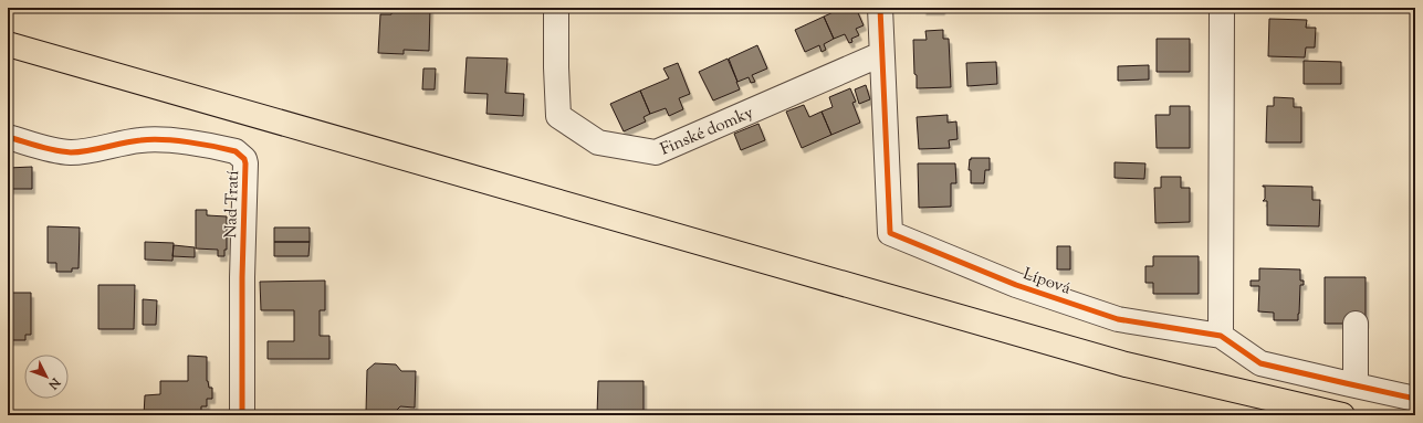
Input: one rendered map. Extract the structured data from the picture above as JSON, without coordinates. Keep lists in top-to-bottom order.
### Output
{
  "streets": {
    "street": ["Finské domky", "Nad Tratí", "Lípová"]
  },
  "crossings": [
    ["Finské domky", "Lípová"]
  ],
  "north": "bottom right"
}
